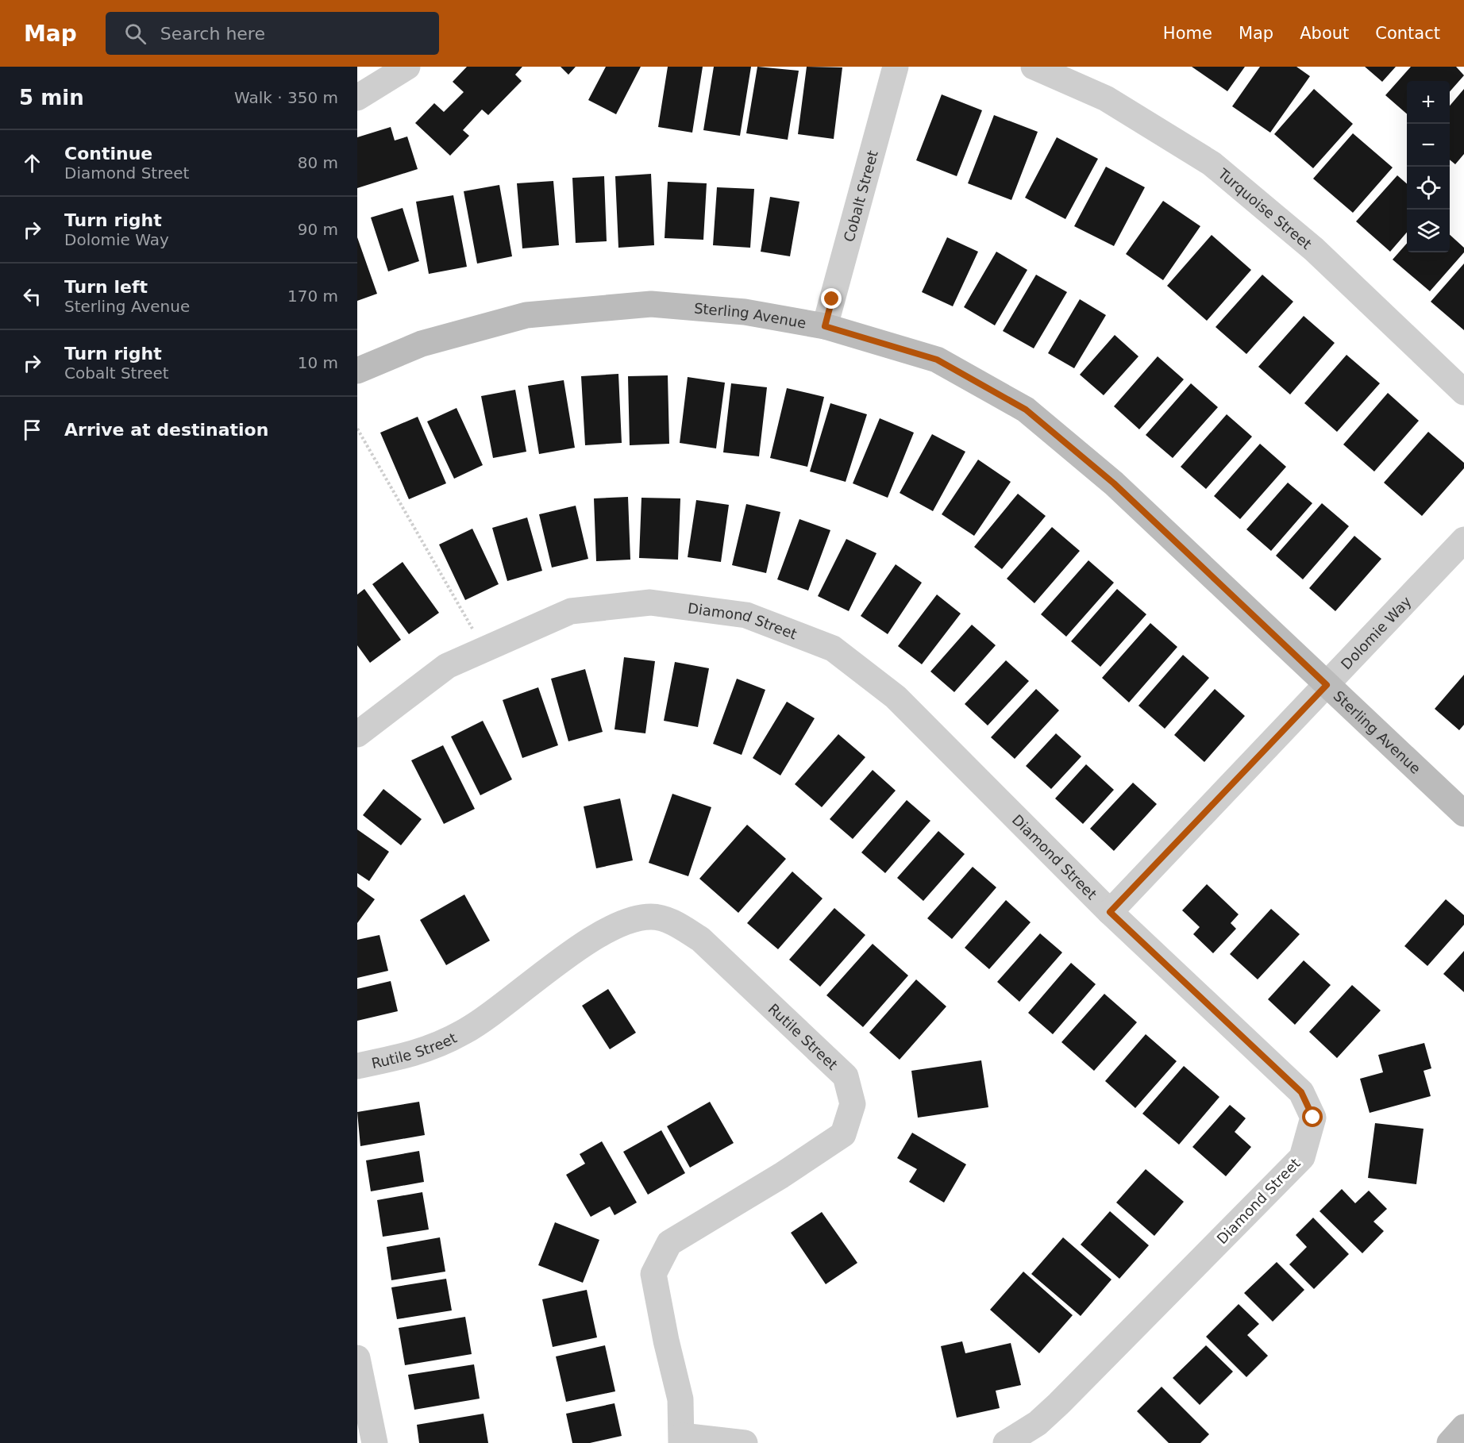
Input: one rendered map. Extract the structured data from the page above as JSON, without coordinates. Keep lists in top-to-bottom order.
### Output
{
  "streets": {
    "street": [
      "Cobalt Street",
      "Turquoise Street",
      "Sterling Avenue",
      "Diamond Street",
      "Dolomie Way",
      "Rutile Street"
    ]
  },
  "crossings": [
    ["Cobalt Street", "Sterling Avenue"],
    ["Sterling Avenue", "Dolomie Way"],
    ["Diamond Street", "Dolomie Way"]
  ],
  "page": {
    "header": "Map",
    "search": "Search here",
    "nav": [
      "Home",
      "Map",
      "About",
      "Contact"
    ],
    "heading": ["5 min", "Walk · 350 m"],
    "map_buttons": ["+", "−"],
    "list": [
      ["Continue", "Diamond Street", "80 m"],
      ["Turn right", "Dolomie Way", "90 m"],
      ["Turn left", "Sterling Avenue", "170 m"],
      ["Turn right", "Cobalt Street", "10 m"],
      "Arrive at destination"
    ]
  }
}
